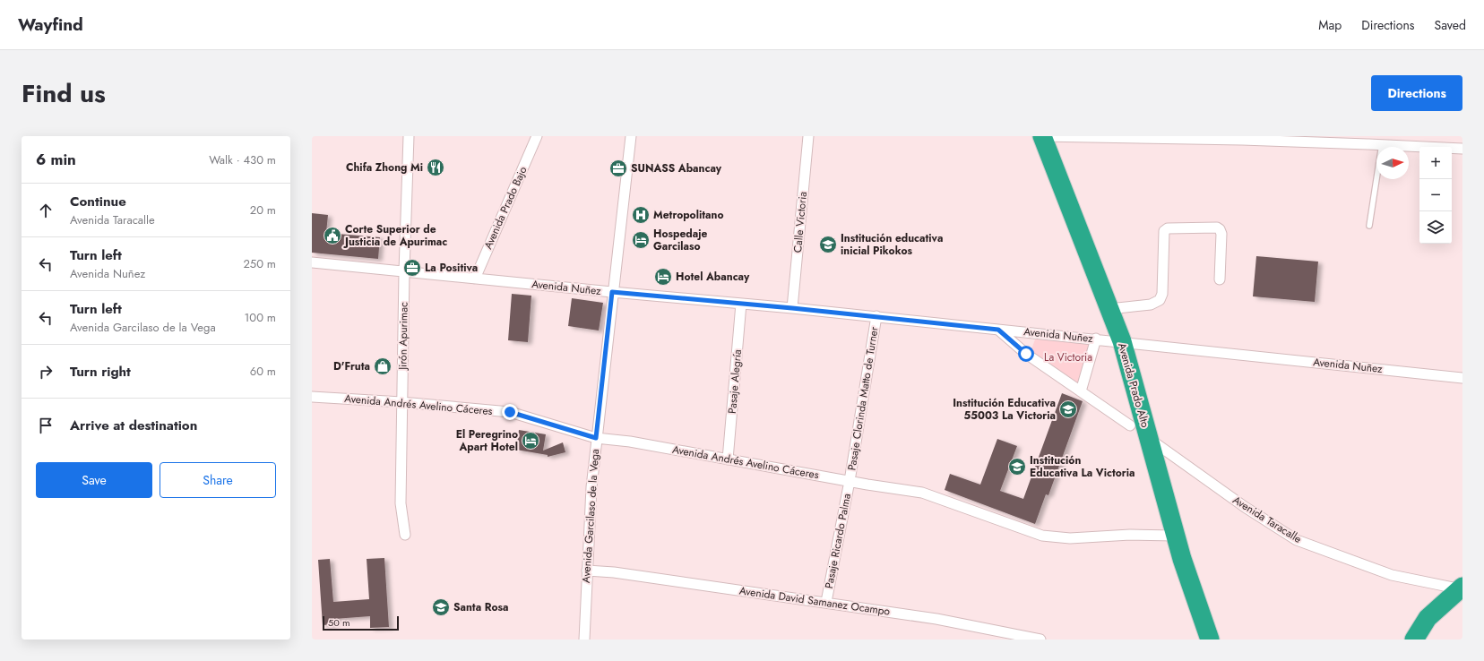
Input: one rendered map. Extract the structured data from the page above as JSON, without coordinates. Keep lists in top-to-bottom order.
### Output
{
  "streets": {
    "highway": ["Avenida Prado Alto"],
    "street": [
      "Avenida Prado Bajo",
      "Calle Victoria",
      "Avenida Nuñez",
      "Jirón Apurimac",
      "Pasaje Alegría",
      "Pasaje Clorinda Matto de Turner",
      "Avenida Andrés Avelino Cáceres",
      "Avenida Garcilaso de la Vega",
      "Avenida Taracalle",
      "Pasaje Ricardo Palma",
      "Avenida David Samanez Ocampo"
    ]
  },
  "crossings": [
    ["Avenida Prado Bajo", "Avenida Nuñez"],
    ["Calle Victoria", "Avenida Nuñez"],
    ["Avenida Nuñez", "Jirón Apurimac"],
    ["Avenida Nuñez", "Pasaje Alegría"],
    ["Avenida Nuñez", "Avenida Prado Alto"],
    ["Avenida Nuñez", "Pasaje Clorinda Matto de Turner"],
    ["Avenida Nuñez", "Avenida Garcilaso de la Vega"],
    ["Jirón Apurimac", "Avenida Andrés Avelino Cáceres"],
    ["Pasaje Alegría", "Avenida Andrés Avelino Cáceres"],
    ["Avenida Prado Alto", "Avenida Andrés Avelino Cáceres"],
    ["Avenida Prado Alto", "Avenida Taracalle"],
    ["Pasaje Clorinda Matto de Turner", "Avenida Andrés Avelino Cáceres"],
    ["Pasaje Clorinda Matto de Turner", "Pasaje Ricardo Palma"],
    ["Avenida Andrés Avelino Cáceres", "Avenida Garcilaso de la Vega"],
    ["Avenida Andrés Avelino Cáceres", "Pasaje Ricardo Palma"],
    ["Avenida Garcilaso de la Vega", "Avenida David Samanez Ocampo"],
    ["Pasaje Ricardo Palma", "Avenida David Samanez Ocampo"]
  ],
  "parks": ["La Victoria"],
  "places": {
    "restaurant": ["Chifa Zhong Mi"],
    "office": ["SUNASS Abancay", "La Positiva"],
    "hospital": ["Metropolitano"],
    "public building": ["Corte Superior de Justicia de Apurimac"],
    "hotel": ["Hospedaje Garcilaso", "Hotel Abancay", "El Peregrino Apart Hotel"],
    "school or university": [
      "Institución educativa inicial Pikokos",
      "Institución Educativa 55003 La Victoria",
      "Institución Educativa La Victoria",
      "Santa Rosa"
    ],
    "shop": ["D'Fruta"]
  },
  "scale_bar": "50 m",
  "north": "right",
  "page": {
    "header": "Wayfind",
    "nav": ["Map", "Directions", "Saved"],
    "title": "Find us",
    "buttons": [
      "Directions",
      ["Save", "Share"]
    ],
    "heading": ["6 min", "Walk · 430 m"],
    "map_buttons": ["+", "−"],
    "list": [
      ["Continue", "Avenida Taracalle", "20 m"],
      ["Turn left", "Avenida Nuñez", "250 m"],
      ["Turn left", "Avenida Garcilaso de la Vega", "100 m"],
      ["Turn right", "60 m"],
      "Arrive at destination"
    ],
    "scale": "50 m"
  }
}
